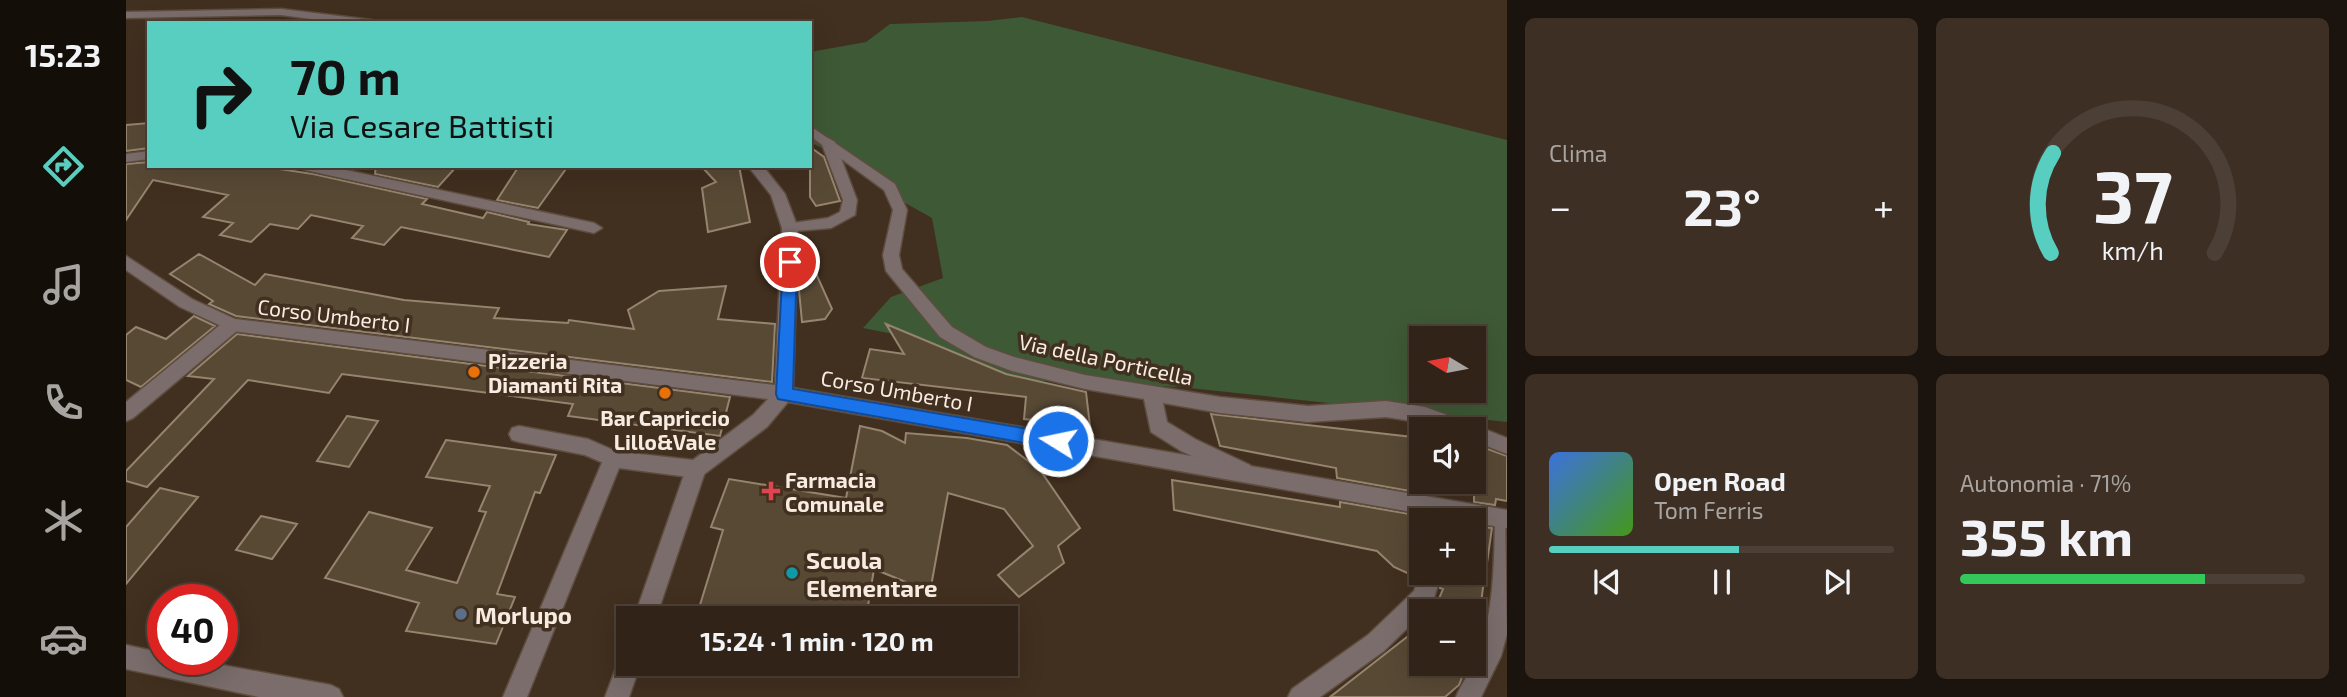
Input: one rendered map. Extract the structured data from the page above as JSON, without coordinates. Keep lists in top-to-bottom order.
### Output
{
  "streets": {
    "street": ["Corso Umberto I", "Via della Porticella"]
  },
  "places": {
    "other": [
      "Pizzeria Diamanti Rita",
      "Bar Capriccio Lillo&Vale",
      "Scuola Elementare",
      "Morlupo"
    ],
    "health": ["Farmacia Comunale"]
  },
  "north": "left",
  "page": {
    "tabs": "15:23",
    "tile": [
      "Clima",
      ["Autonomia · 71%", "355 km"]
    ],
    "turn": ["70 m", "Via Cesare Battisti"],
    "heat": ["−", "23°", "+"],
    "map_buttons": ["+", "−"],
    "song": ["Open Road", "Tom Ferris"],
    "limit": "40",
    "trip": "15:24 · 1 min · 120 m",
    "gauge": ["37", "km/h"]
  }
}
